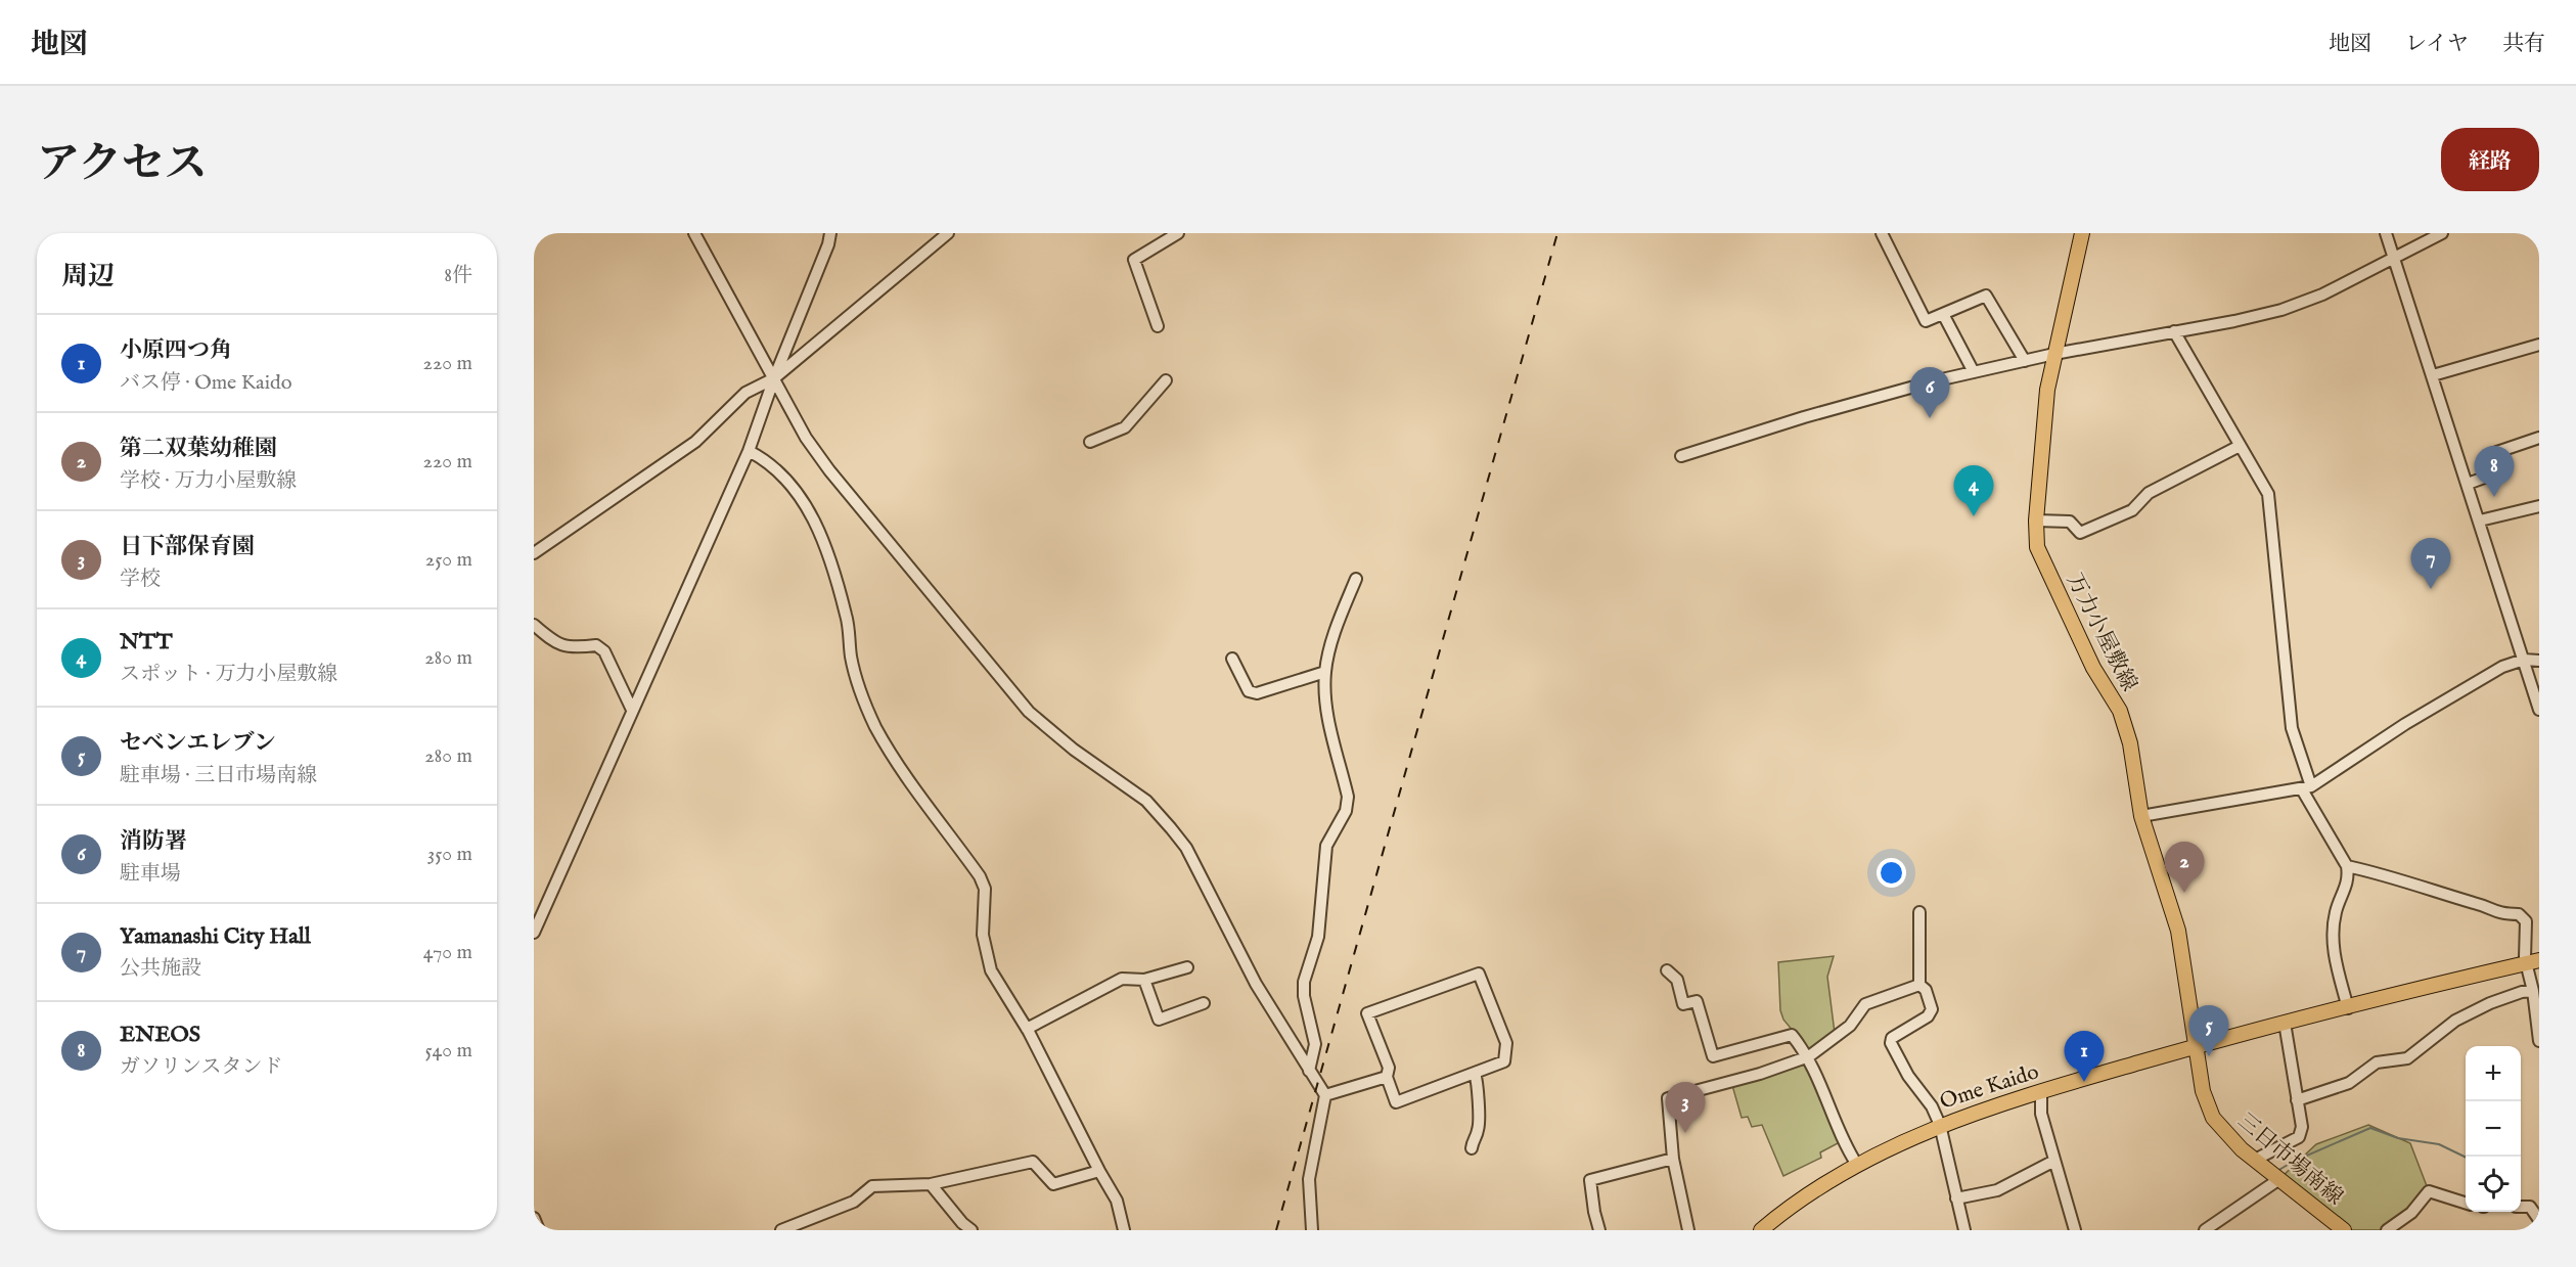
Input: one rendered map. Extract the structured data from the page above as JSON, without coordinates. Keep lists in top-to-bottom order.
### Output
{
  "streets": {
    "main road": ["万力小屋敷線", "Ome Kaido", "三日市場南線"]
  },
  "crossings": [
    ["万力小屋敷線", "Ome Kaido"],
    ["万力小屋敷線", "三日市場南線"],
    ["Ome Kaido", "三日市場南線"]
  ],
  "page": {
    "header": "地図",
    "nav": ["地図", "レイヤ", "共有"],
    "title": "アクセス",
    "buttons": "経路",
    "heading": ["周辺", "8件"],
    "list": [
      {
        "mark": "1",
        "name": "小原四つ角",
        "note": "バス停 · Ome Kaido",
        "value": "220 m"
      },
      {
        "mark": "2",
        "name": "第二双葉幼稚園",
        "note": "学校 · 万力小屋敷線",
        "value": "220 m"
      },
      {
        "mark": "3",
        "name": "日下部保育園",
        "note": "学校",
        "value": "250 m"
      },
      {
        "mark": "4",
        "name": "NTT",
        "note": "スポット · 万力小屋敷線",
        "value": "280 m"
      },
      {
        "mark": "5",
        "name": "セベンエレブン",
        "note": "駐車場 · 三日市場南線",
        "value": "280 m"
      },
      {
        "mark": "6",
        "name": "消防署",
        "note": "駐車場",
        "value": "350 m"
      },
      {
        "mark": "7",
        "name": "Yamanashi City Hall",
        "note": "公共施設",
        "value": "470 m"
      },
      {
        "mark": "8",
        "name": "ENEOS",
        "note": "ガソリンスタンド",
        "value": "540 m"
      }
    ],
    "pins": [
      "6",
      "8",
      "4",
      "7",
      "2",
      "5",
      "1",
      "3"
    ],
    "map_buttons": ["+", "−"]
  }
}
